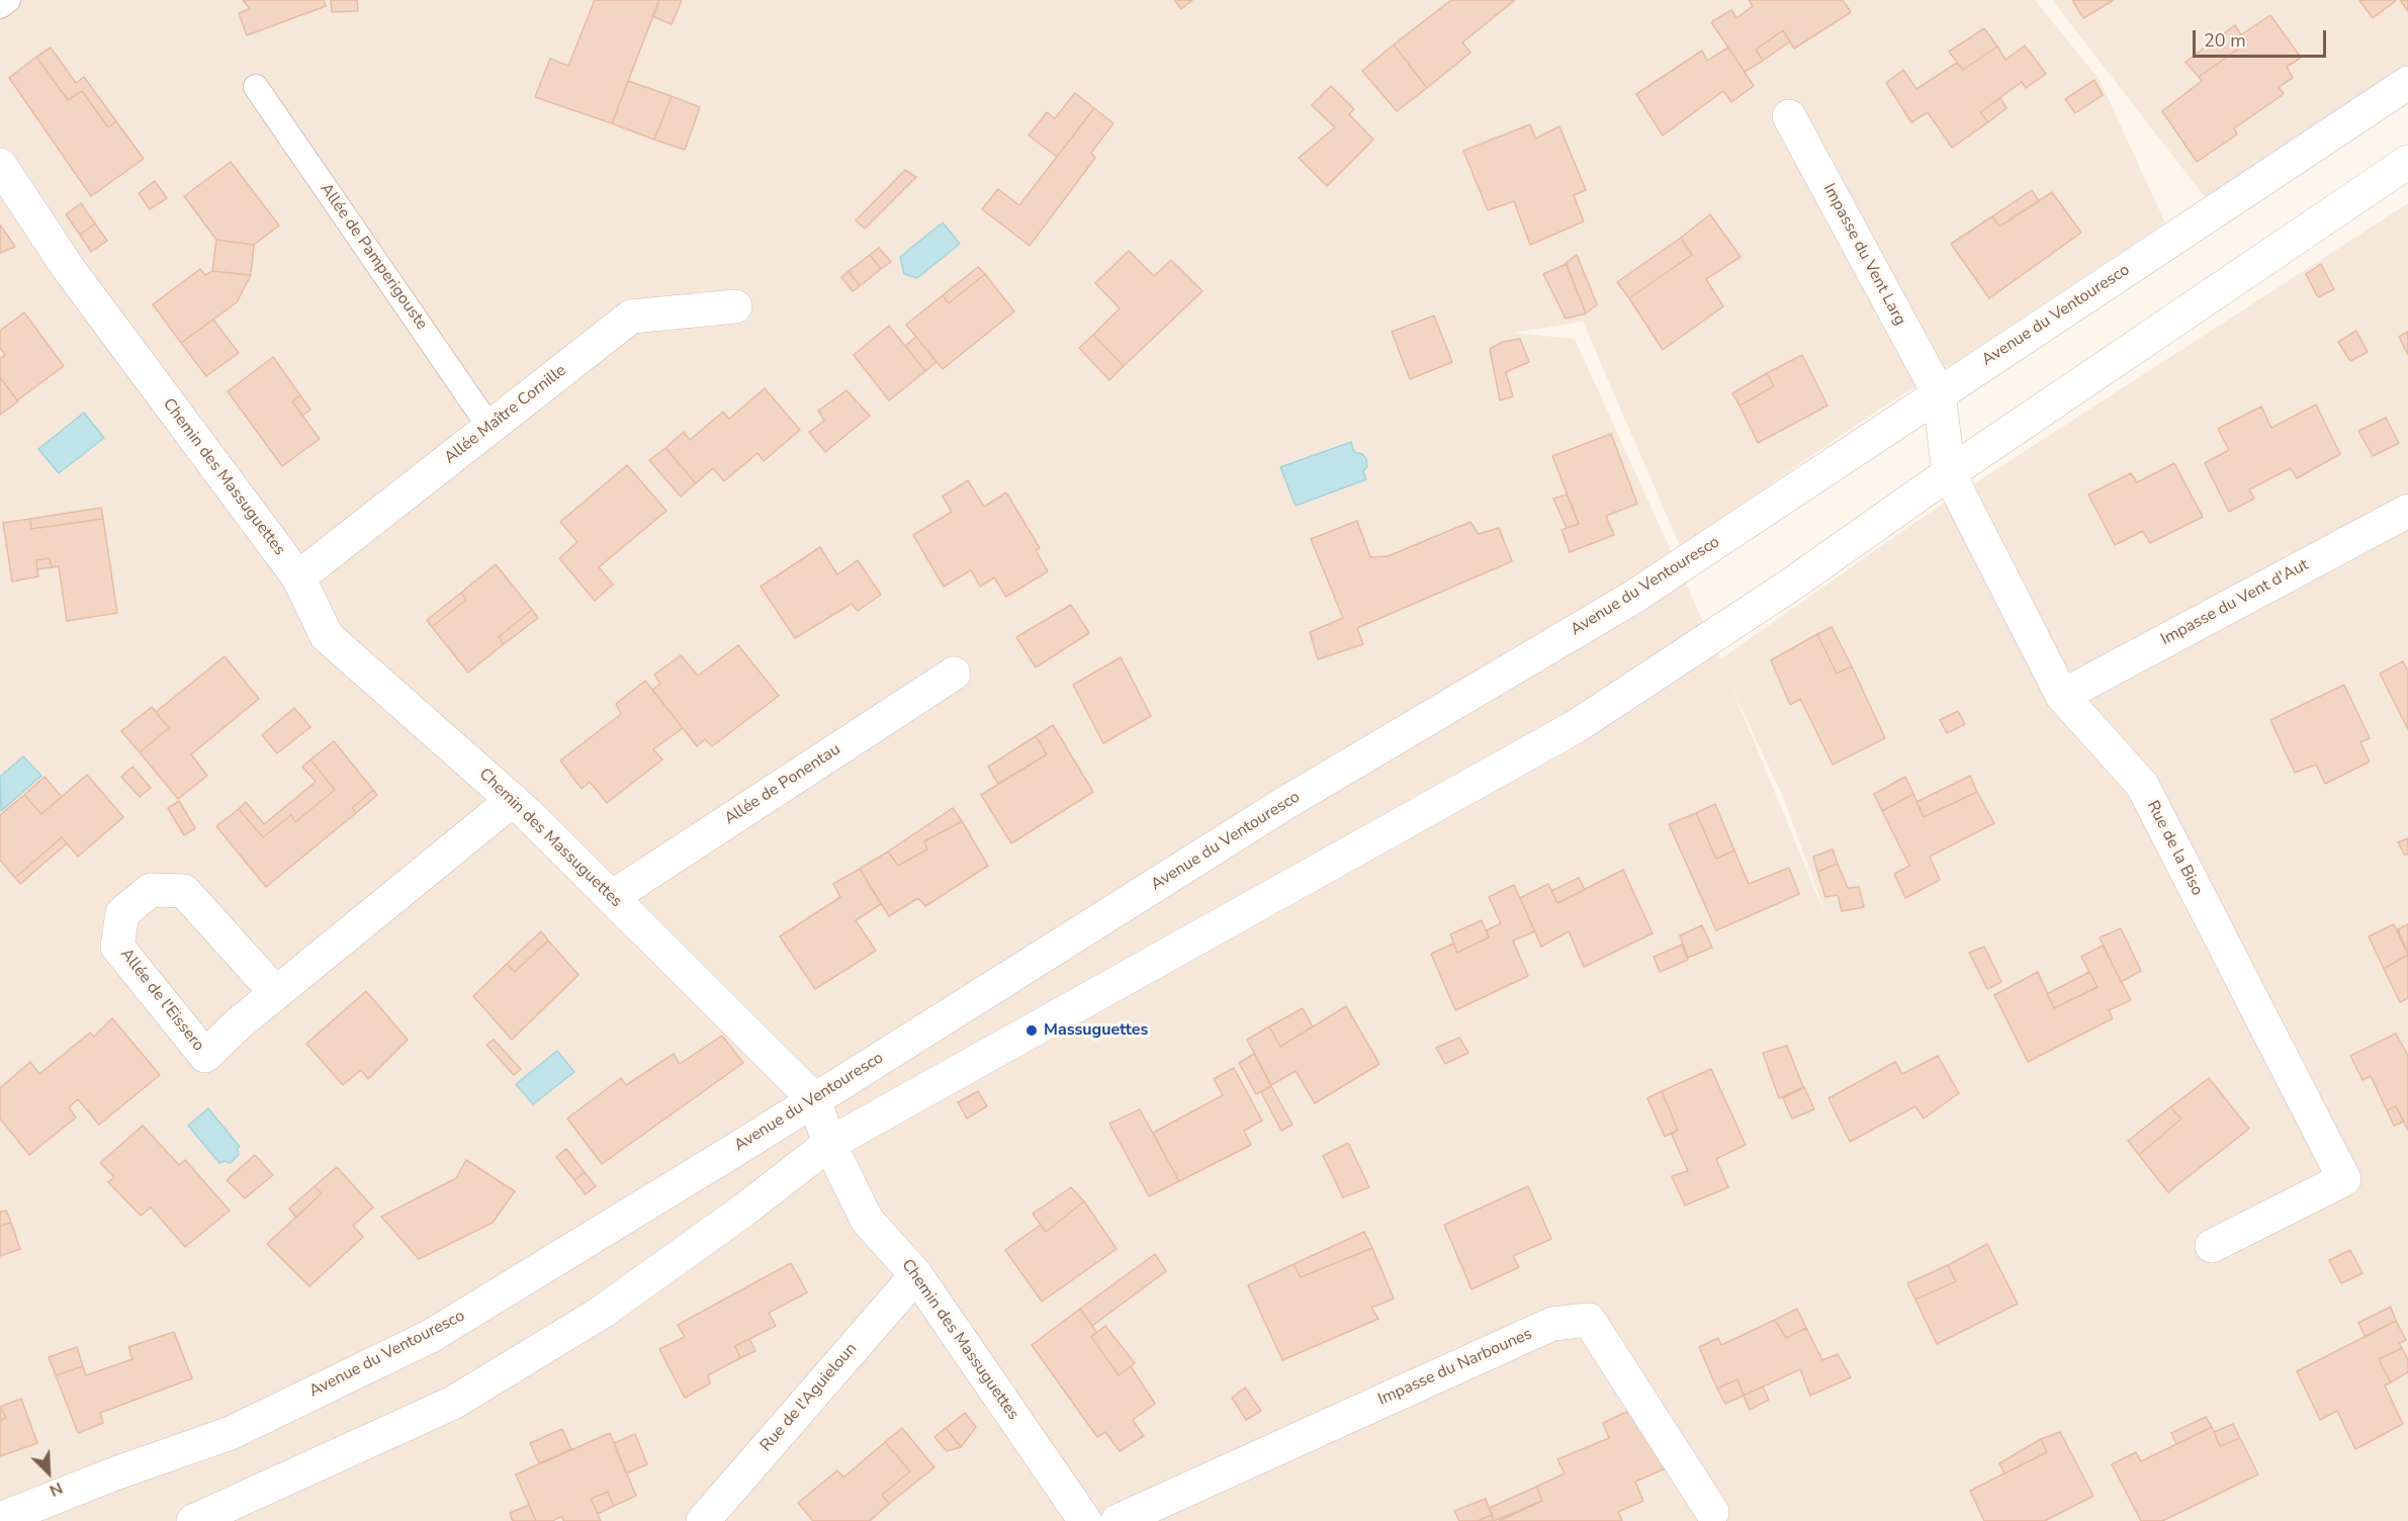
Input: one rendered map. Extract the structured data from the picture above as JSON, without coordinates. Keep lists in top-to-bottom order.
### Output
{
  "streets": {
    "street": [
      "Impasse du Vent Larg",
      "Avenue du Ventouresco",
      "Allée Maître Cornille",
      "Chemin des Massuguettes",
      "Impasse du Vent d'Aut",
      "Allée de Ponentau",
      "Rue de la Biso",
      "Allée de l'Eissero",
      "Impasse du Narbounes",
      "Rue de l'Aguieloun"
    ],
    "lane": ["Allée de Pamperigouste"]
  },
  "crossings": [
    ["Impasse du Vent Larg", "Avenue du Ventouresco"],
    ["Impasse du Vent Larg", "Rue de la Biso"],
    ["Allée de Pamperigouste", "Allée Maître Cornille"],
    ["Avenue du Ventouresco", "Chemin des Massuguettes"],
    ["Avenue du Ventouresco", "Rue de la Biso"],
    ["Allée Maître Cornille", "Chemin des Massuguettes"],
    ["Chemin des Massuguettes", "Allée de Ponentau"],
    ["Chemin des Massuguettes", "Allée de l'Eissero"],
    ["Chemin des Massuguettes", "Rue de l'Aguieloun"],
    ["Impasse du Vent d'Aut", "Rue de la Biso"]
  ],
  "places": ["Massuguettes"],
  "scale_bar": "20 m",
  "north": "bottom right"
}
